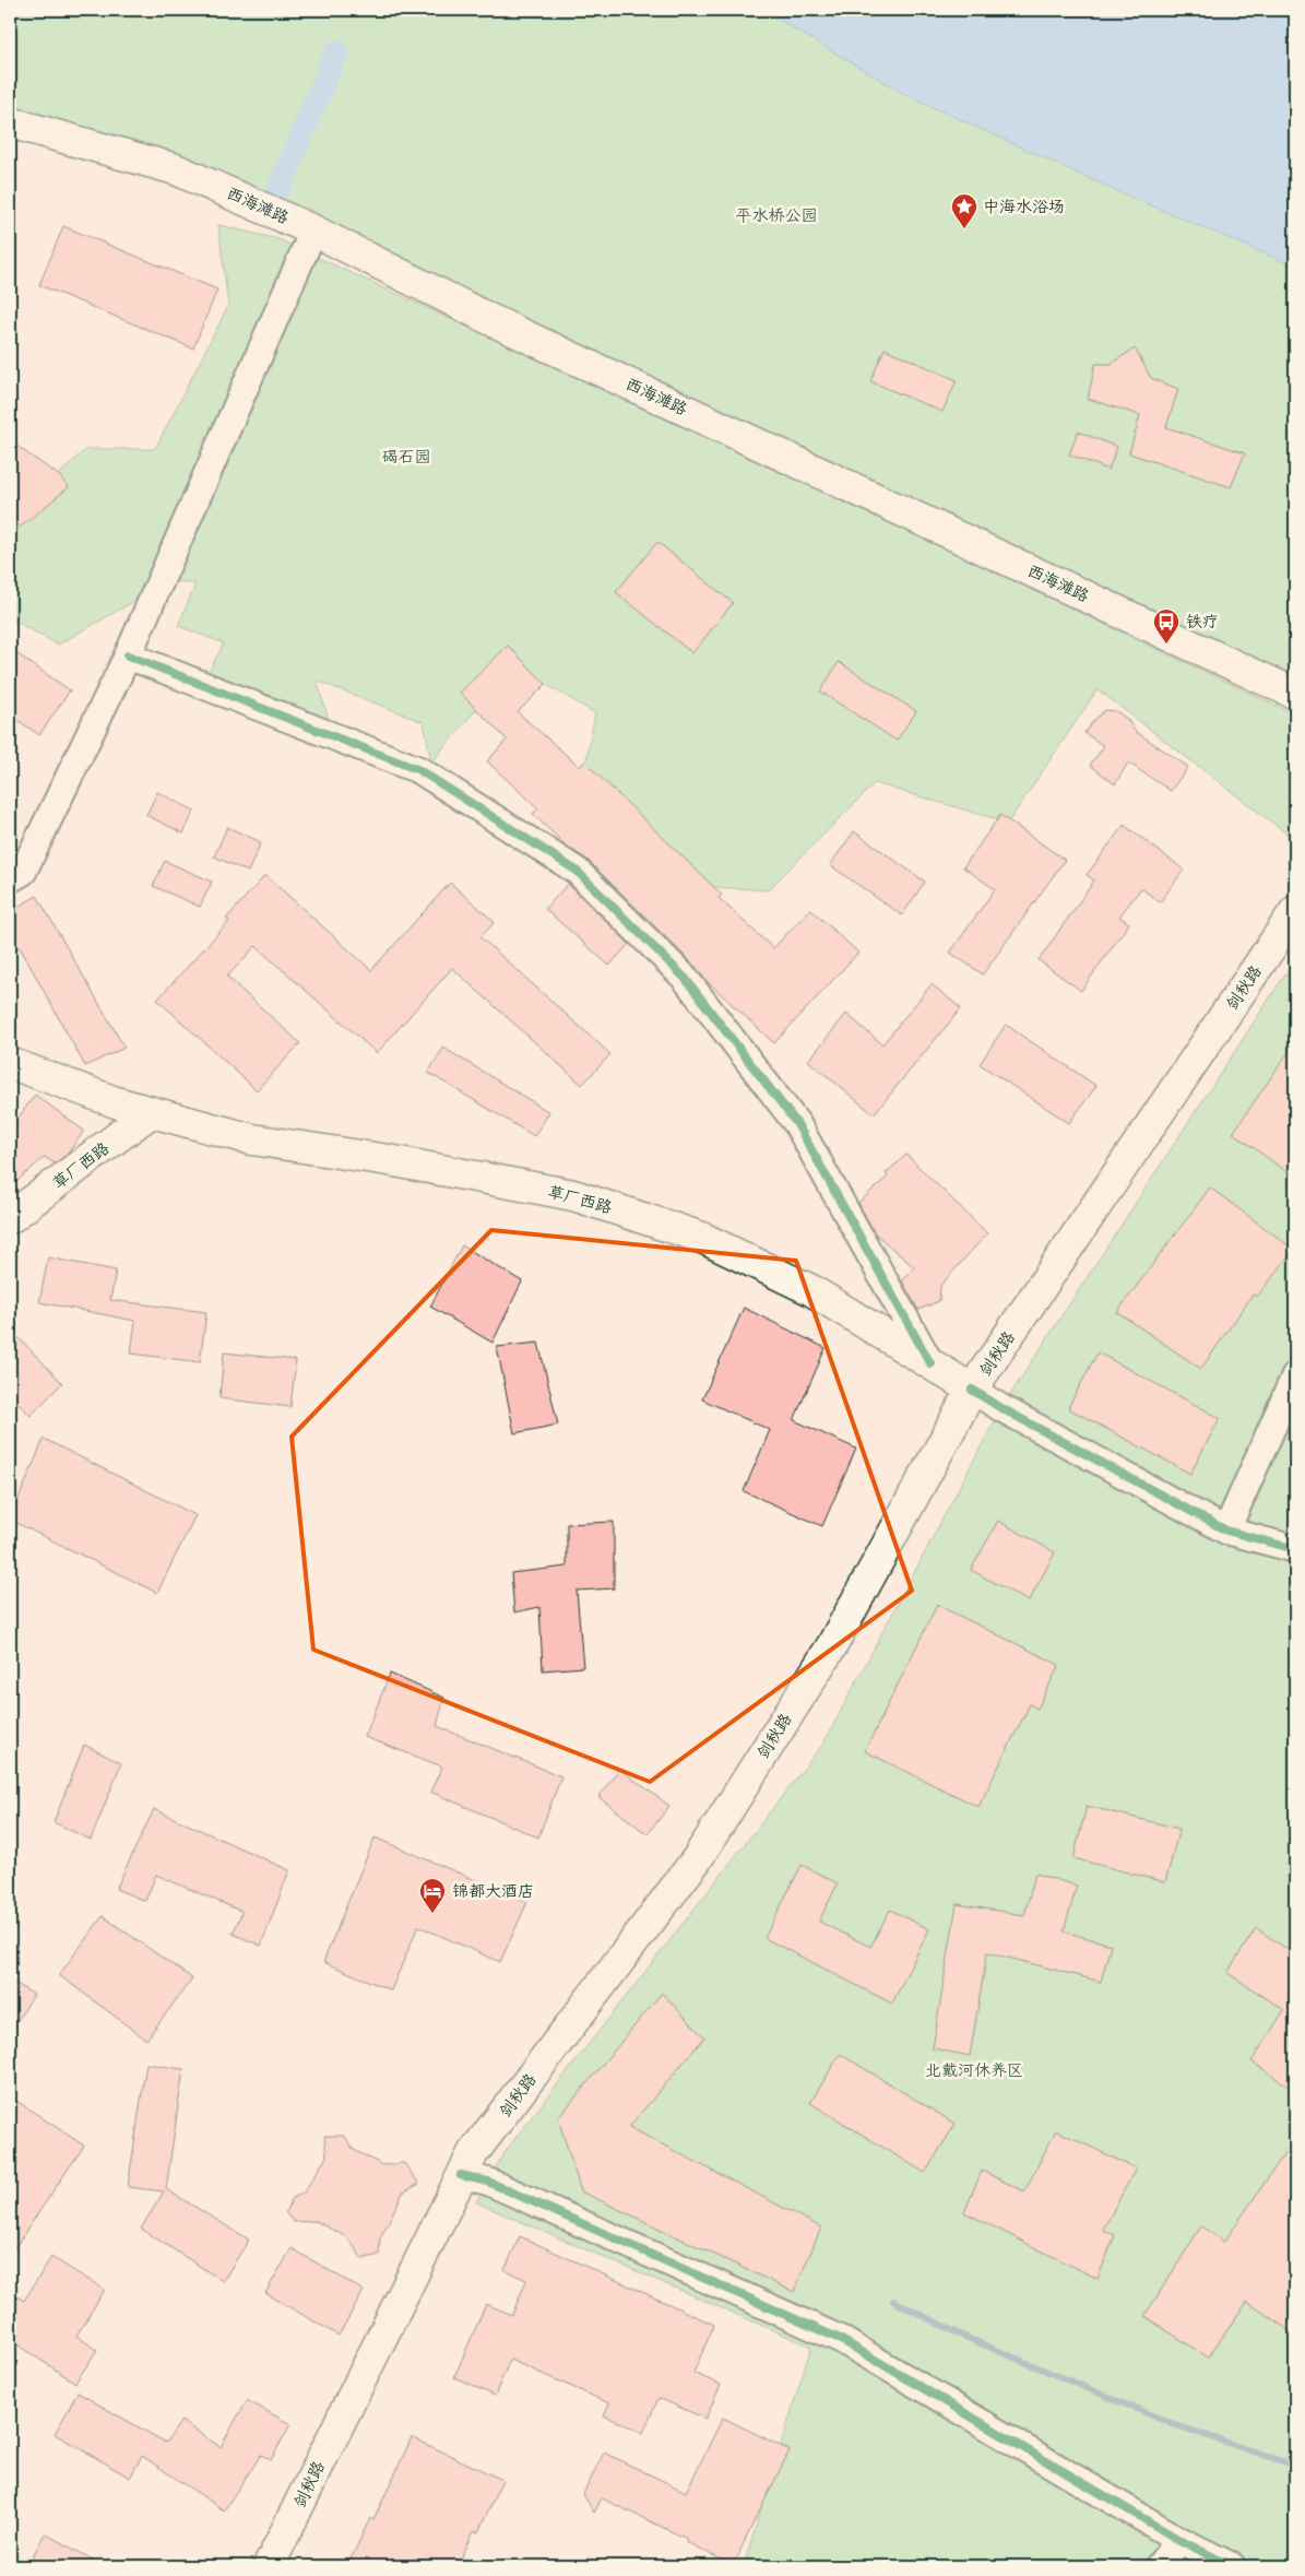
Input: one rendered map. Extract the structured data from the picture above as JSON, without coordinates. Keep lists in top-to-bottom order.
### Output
{
  "streets": {
    "main road": ["西海滩路", "剑秋路", "草厂西路"]
  },
  "crossings": [
    ["剑秋路", "草厂西路"]
  ],
  "parks": ["平水桥公园", "碣石园", "北戴河休养区"],
  "places": {
    "place": ["中海水浴场"],
    "bus stop": ["铁疗"],
    "hotel": ["锦都大酒店"]
  }
}
